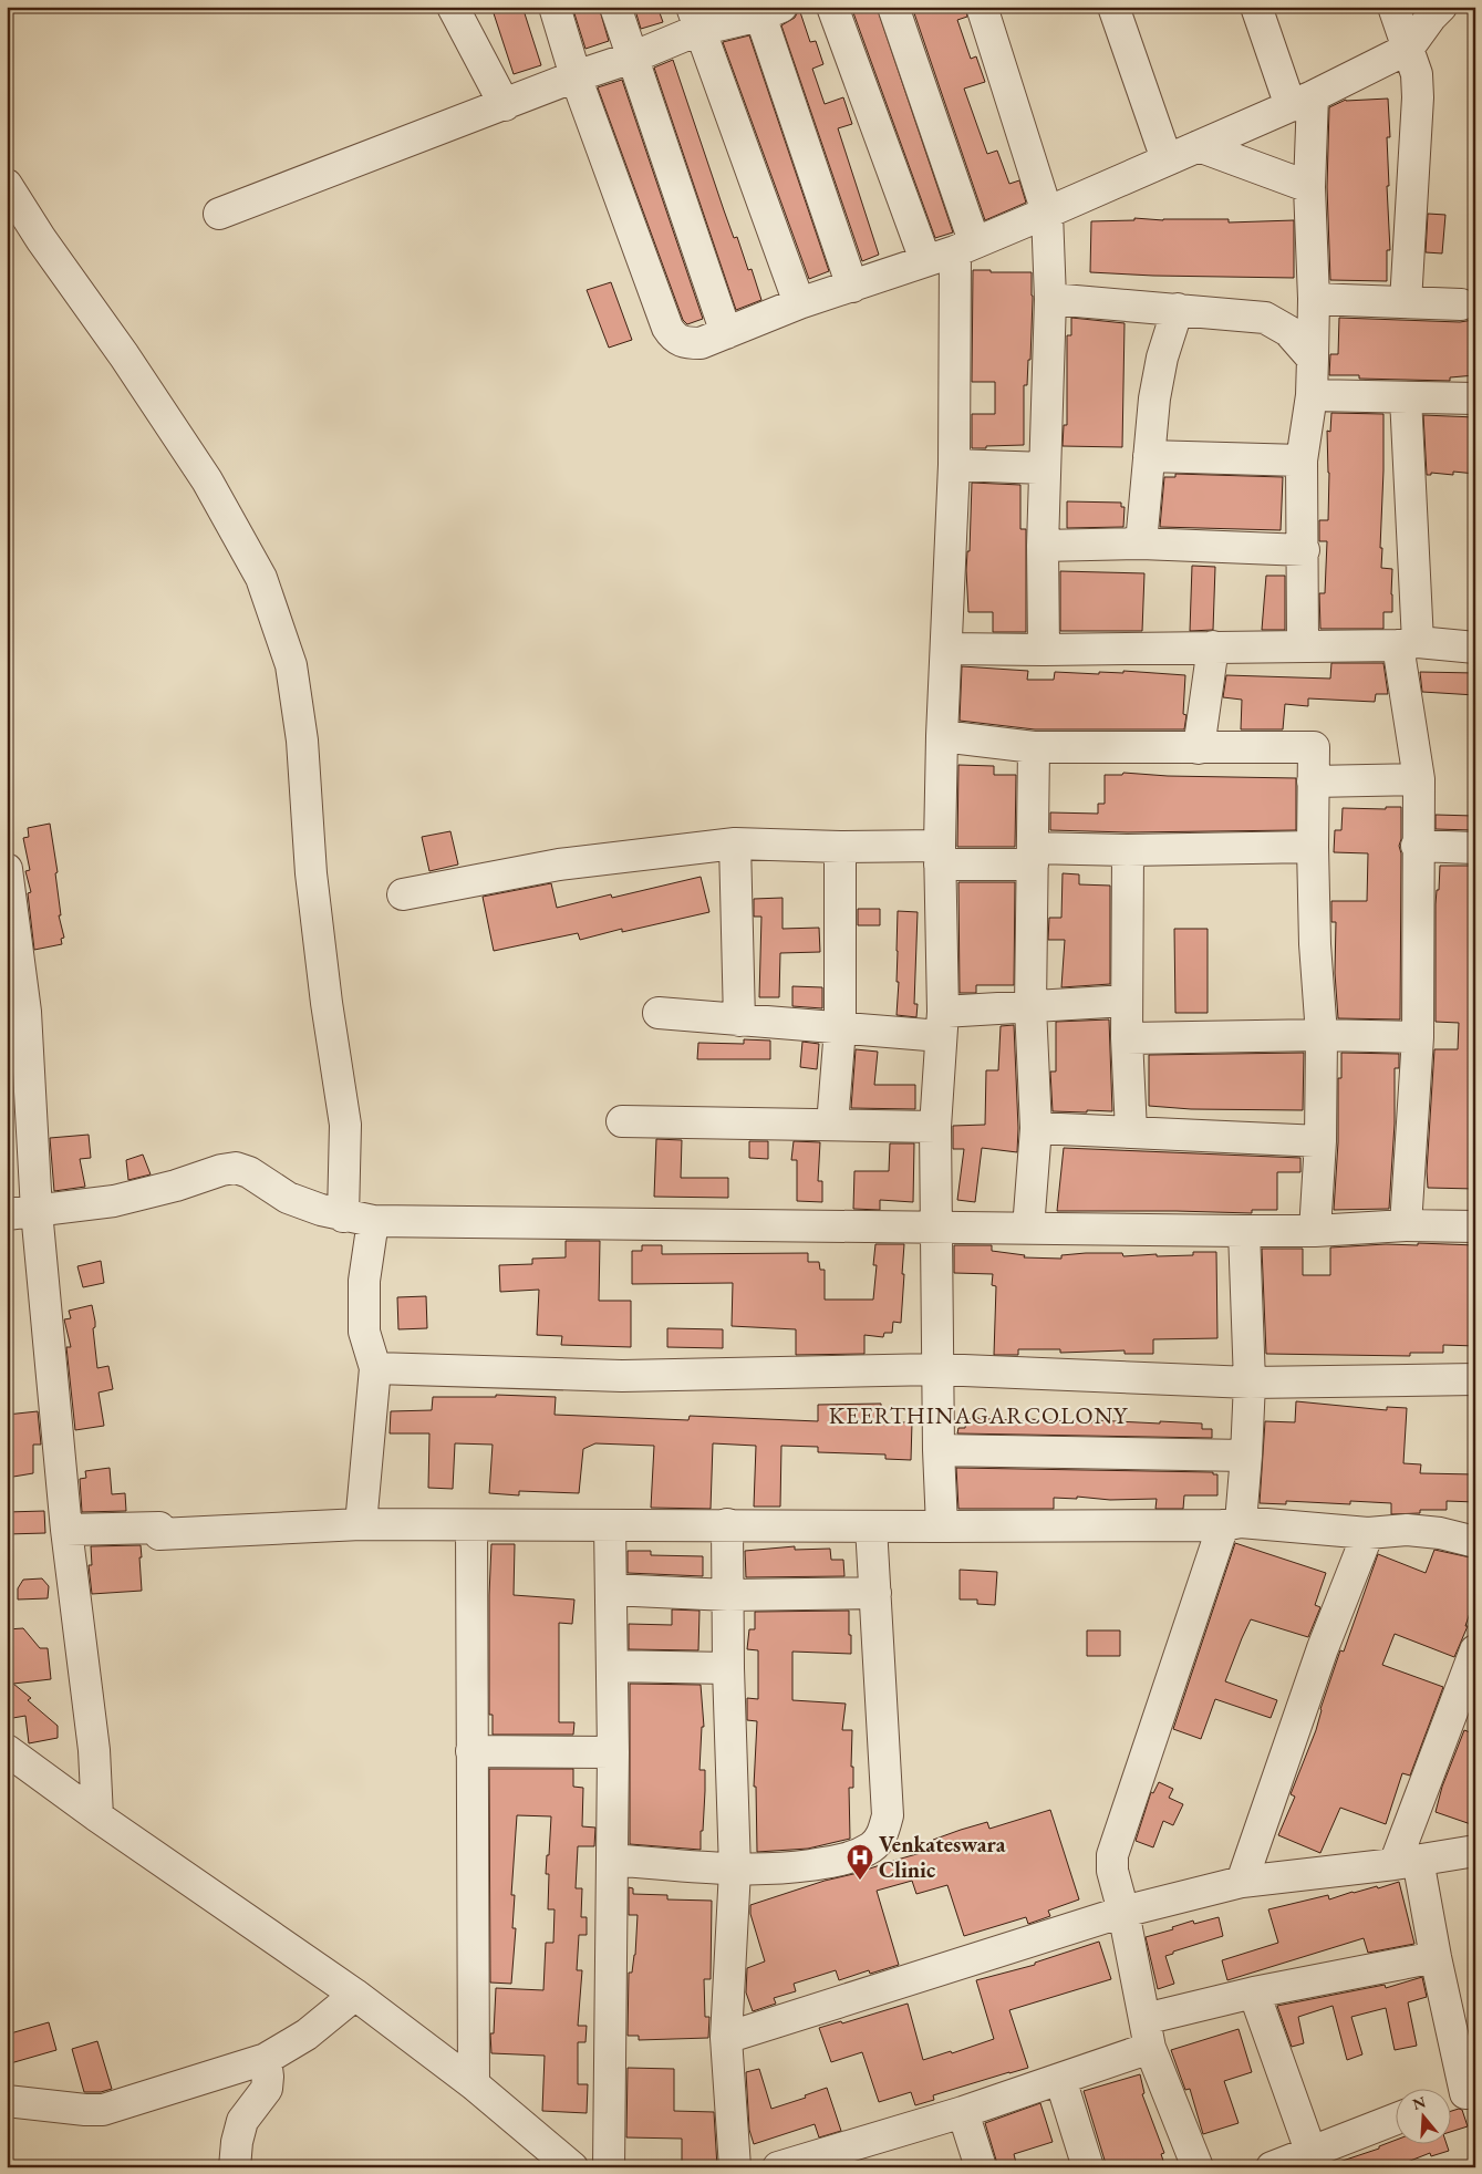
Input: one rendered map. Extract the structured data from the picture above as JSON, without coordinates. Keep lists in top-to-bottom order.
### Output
{
  "districts": ["KEERTHINAGARCOLONY"],
  "places": {
    "hospital": ["Venkateswara Clinic"]
  },
  "north": "top"
}
